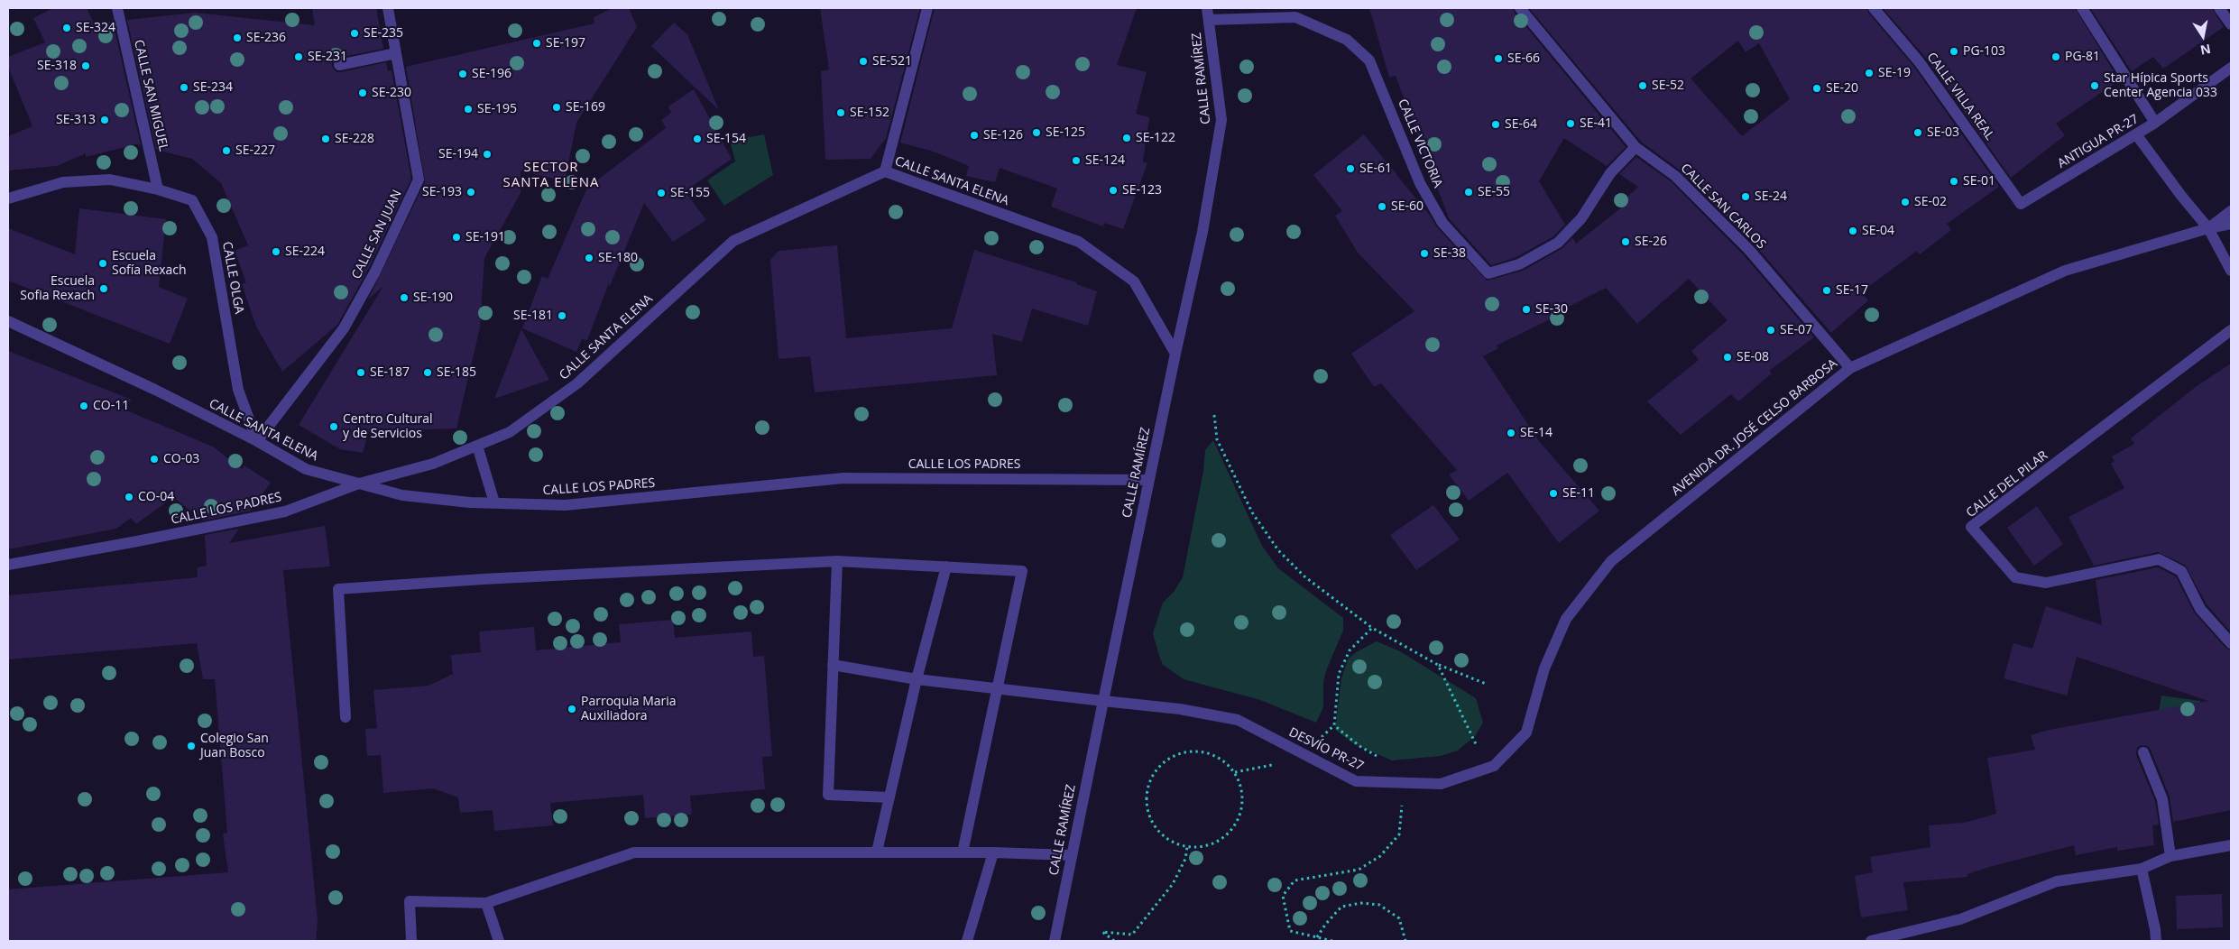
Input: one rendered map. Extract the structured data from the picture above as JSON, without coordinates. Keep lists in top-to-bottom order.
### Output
{
  "streets": {
    "street": [
      "CALLE RAMÍREZ",
      "CALLE SAN MIGUEL",
      "CALLE VILLA REAL",
      "ANTIGUA PR-27",
      "CALLE VICTORIA",
      "CALLE SANTA ELENA",
      "CALLE SAN CARLOS",
      "CALLE SAN JUAN",
      "CALLE OLGA",
      "AVENIDA DR. JOSÉ CELSO BARBOSA",
      "CALLE LOS PADRES",
      "CALLE DEL PILAR",
      "DESVÍO PR-27"
    ]
  },
  "crossings": [
    ["CALLE RAMÍREZ", "CALLE VICTORIA"],
    ["CALLE RAMÍREZ", "CALLE SANTA ELENA"],
    ["CALLE RAMÍREZ", "CALLE LOS PADRES"],
    ["CALLE RAMÍREZ", "DESVÍO PR-27"],
    ["CALLE SAN MIGUEL", "CALLE OLGA"],
    ["CALLE VILLA REAL", "ANTIGUA PR-27"],
    ["CALLE VICTORIA", "CALLE SAN CARLOS"],
    ["CALLE SANTA ELENA", "CALLE SAN JUAN"],
    ["CALLE SANTA ELENA", "CALLE OLGA"],
    ["CALLE SANTA ELENA", "CALLE LOS PADRES"],
    ["CALLE SAN CARLOS", "AVENIDA DR. JOSÉ CELSO BARBOSA"],
    ["CALLE SAN JUAN", "CALLE OLGA"],
    ["AVENIDA DR. JOSÉ CELSO BARBOSA", "DESVÍO PR-27"]
  ],
  "districts": ["SECTOR SANTA ELENA"],
  "places": [
    "SE-324",
    "SE-235",
    "SE-236",
    "SE-197",
    "PG-103",
    "SE-231",
    "PG-81",
    "SE-66",
    "SE-521",
    "SE-318",
    "SE-19",
    "SE-196",
    "SE-52",
    "Star Hípica Sports Center Agencia 033",
    "SE-234",
    "SE-20",
    "SE-230",
    "SE-169",
    "SE-195",
    "SE-152",
    "SE-313",
    "SE-41",
    "SE-64",
    "SE-125",
    "SE-03",
    "SE-126",
    "SE-122",
    "SE-228",
    "SE-154",
    "SE-227",
    "SE-194",
    "SE-124",
    "SE-61",
    "SE-01",
    "SE-123",
    "SE-193",
    "SE-55",
    "SE-155",
    "SE-24",
    "SE-02",
    "SE-60",
    "SE-04",
    "SE-191",
    "SE-26",
    "SE-224",
    "SE-38",
    "SE-180",
    "Escuela Sofía Rexach",
    "Escuela Sofia Rexach",
    "SE-17",
    "SE-190",
    "SE-30",
    "SE-181",
    "SE-07",
    "SE-08",
    "SE-187",
    "SE-185",
    "CO-11",
    "Centro Cultural y de Servicios",
    "SE-14",
    "CO-03",
    "SE-11",
    "CO-04",
    "Parroquia Maria Auxiliadora",
    "Colegio San Juan Bosco"
  ],
  "north": "bottom"
}
